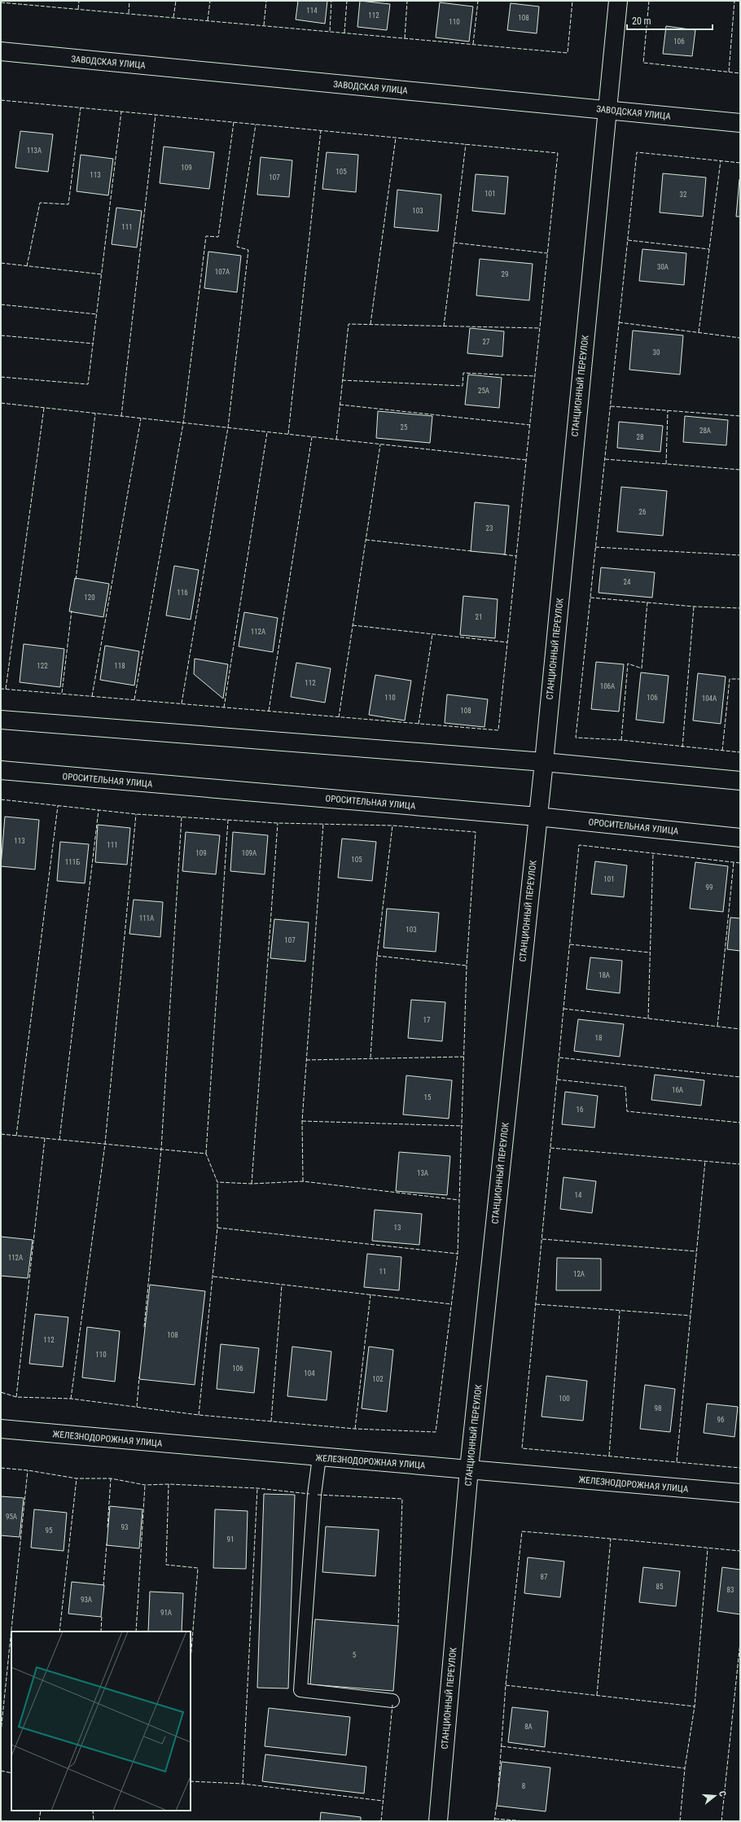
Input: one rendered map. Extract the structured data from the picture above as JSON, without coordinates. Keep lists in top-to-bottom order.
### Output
{
  "streets": {
    "street": [
      "ЗАВОДСКАЯ УЛИЦА",
      "СТАНЦИОННЫЙ ПЕРЕУЛОК",
      "ОРОСИТЕЛЬНАЯ УЛИЦА",
      "ЖЕЛЕЗНОДОРОЖНАЯ УЛИЦА"
    ]
  },
  "crossings": [
    ["ЗАВОДСКАЯ УЛИЦА", "СТАНЦИОННЫЙ ПЕРЕУЛОК"],
    ["СТАНЦИОННЫЙ ПЕРЕУЛОК", "ОРОСИТЕЛЬНАЯ УЛИЦА"],
    ["СТАНЦИОННЫЙ ПЕРЕУЛОК", "ЖЕЛЕЗНОДОРОЖНАЯ УЛИЦА"]
  ],
  "house_numbers": [
    "114",
    "112",
    "108",
    "110",
    "106",
    "113А",
    "109",
    "105",
    "113",
    "107",
    "101",
    "32",
    "103",
    "111",
    "30А",
    "107А",
    "29",
    "27",
    "30",
    "25А",
    "25",
    "28А",
    "28",
    "26",
    "23",
    "24",
    "116",
    "120",
    "21",
    "112А",
    "122",
    "118",
    "112",
    "106А",
    "110",
    "106",
    "104А",
    "108",
    "113",
    "111",
    "109",
    "109А",
    "105",
    "111Б",
    "101",
    "99",
    "111А",
    "103",
    "107",
    "18А",
    "17",
    "18",
    "16А",
    "15",
    "16",
    "13А",
    "14",
    "13",
    "112А",
    "11",
    "12А",
    "108",
    "112",
    "110",
    "106",
    "104",
    "102",
    "100",
    "98",
    "96",
    "95А",
    "93",
    "95",
    "91",
    "87",
    "85",
    "83",
    "93А",
    "91А",
    "5",
    "8А",
    "8"
  ],
  "scale_bar": "20 m",
  "north": "right"
}
